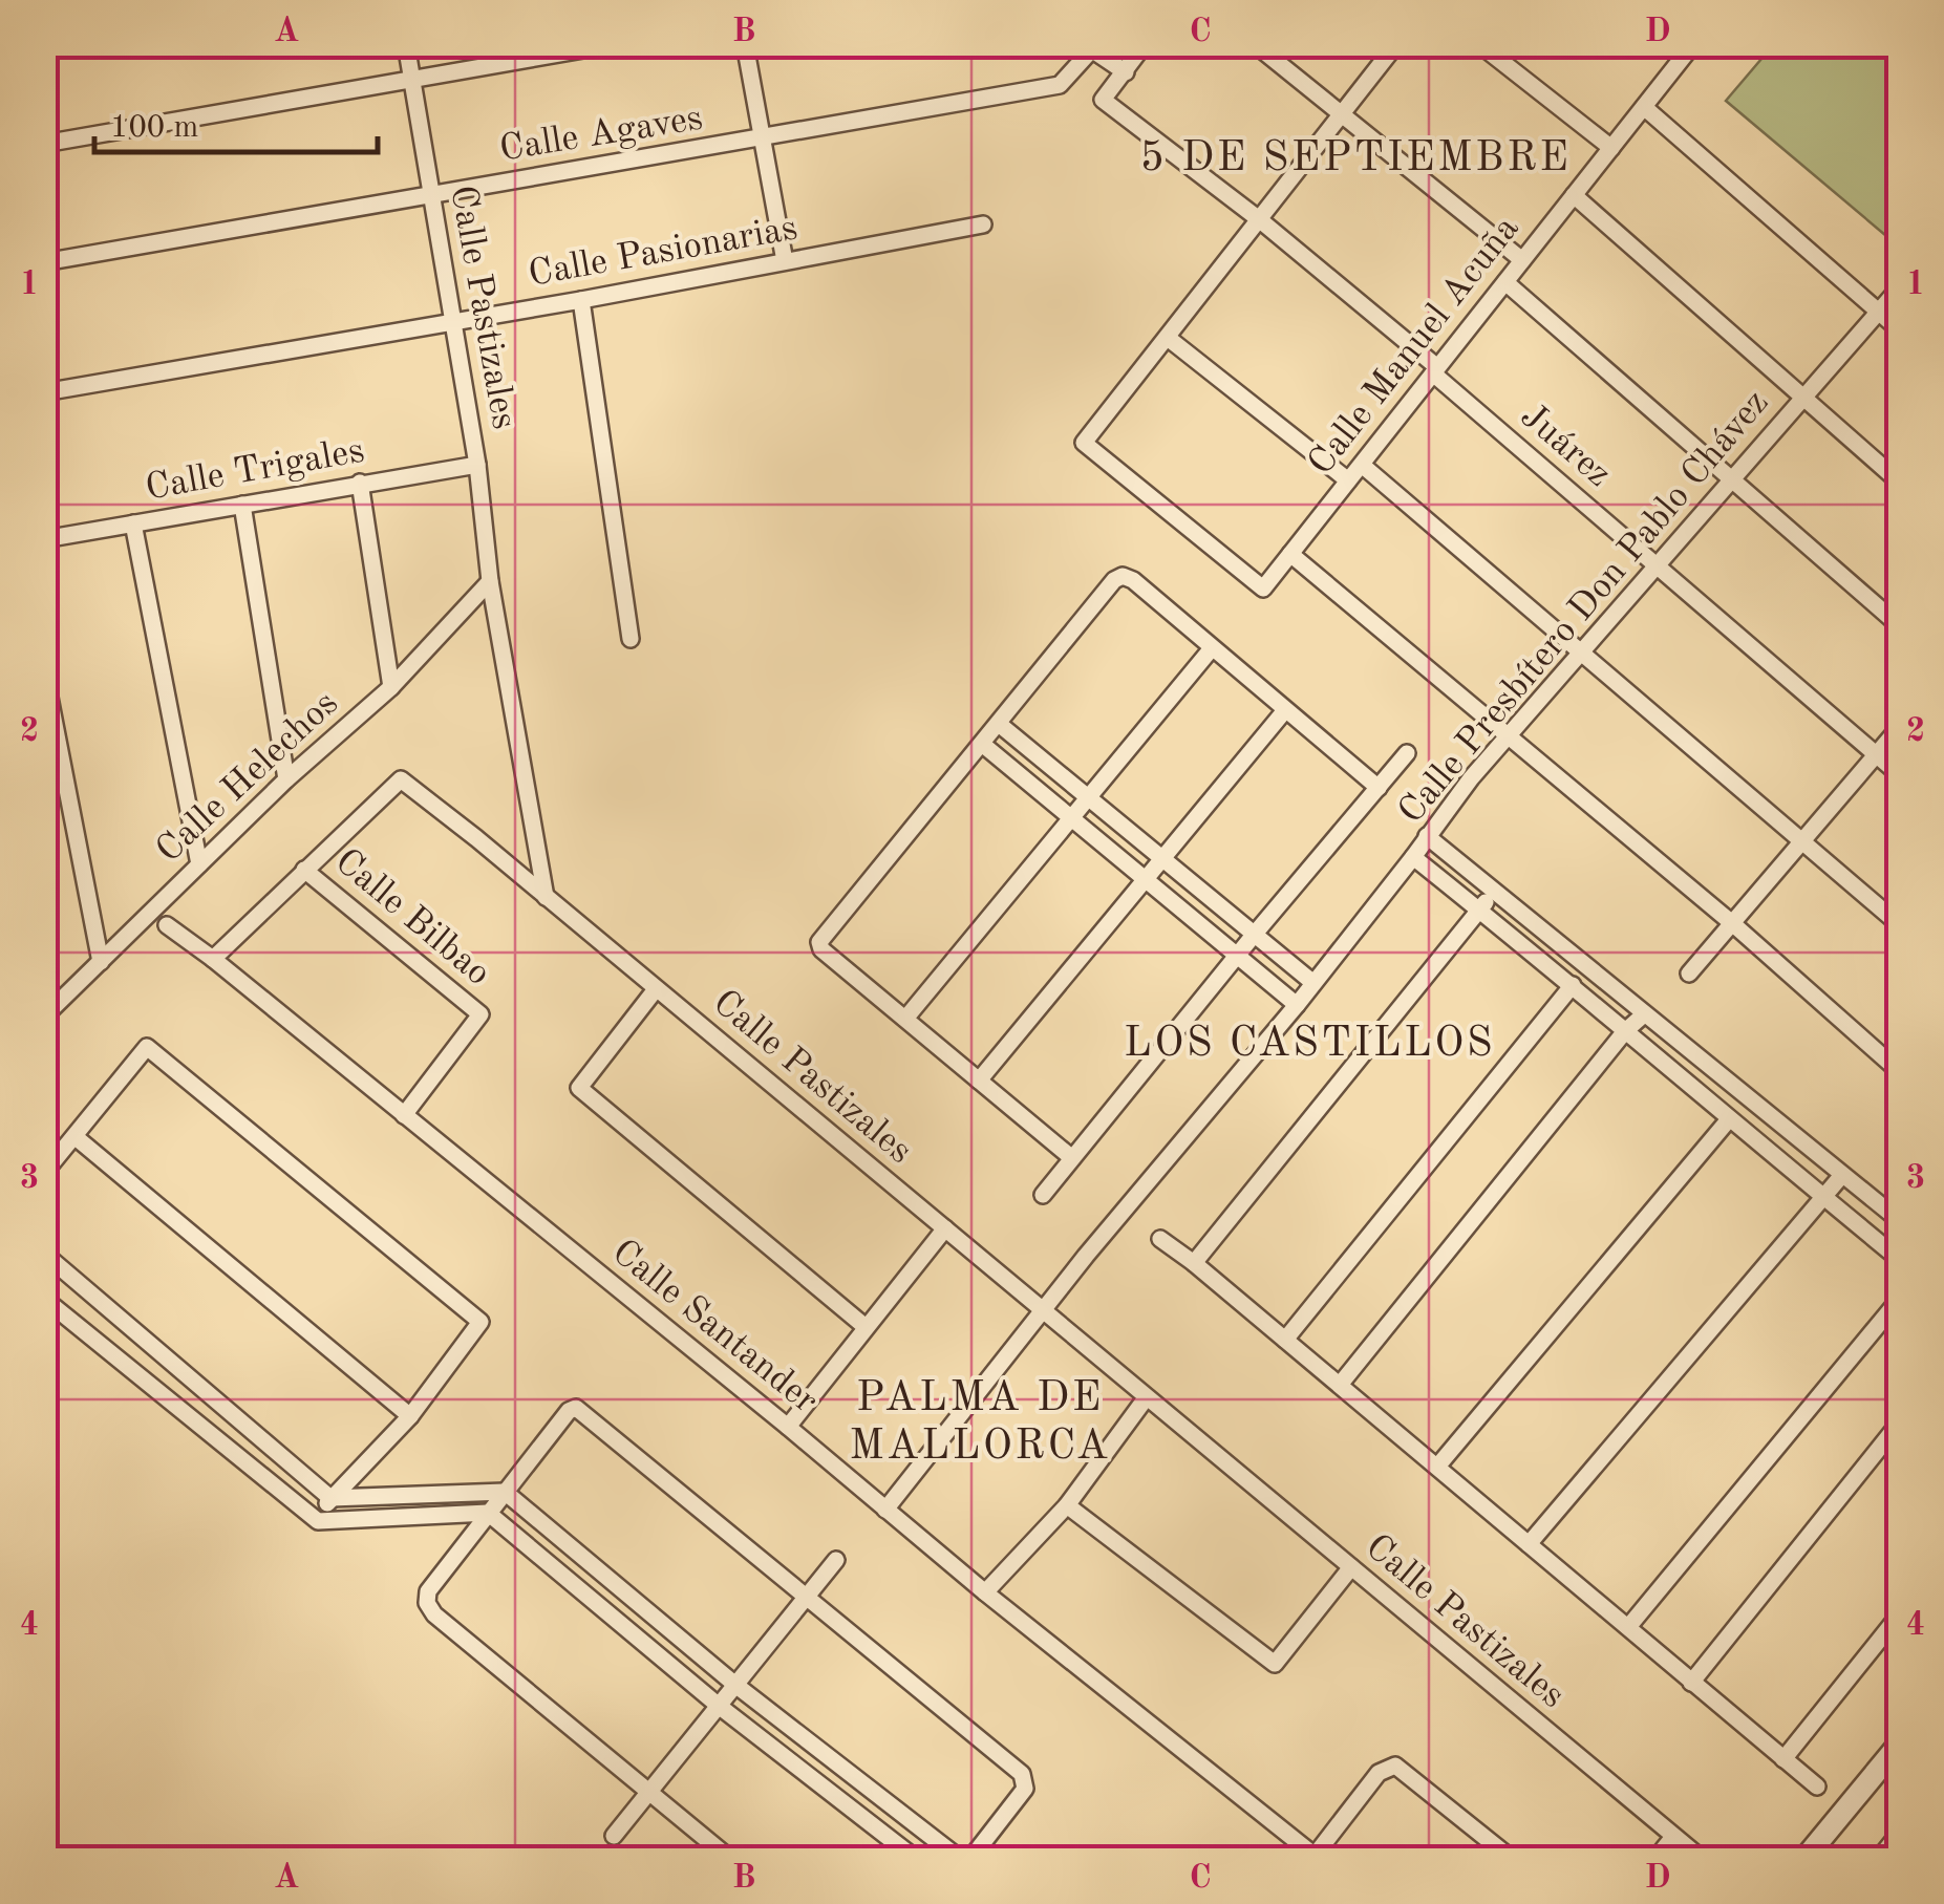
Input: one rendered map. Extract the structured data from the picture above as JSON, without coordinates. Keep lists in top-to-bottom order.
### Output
{
  "streets": {
    "street": [
      "Calle Agaves",
      "Calle Pasionarias",
      "Calle Pastizales",
      "Calle Manuel Acuña",
      "Juárez",
      "Calle Trigales",
      "Calle Presbítero Don Pablo Chávez",
      "Calle Helechos",
      "Calle Bilbao",
      "Calle Santander"
    ]
  },
  "crossings": [
    ["Calle Agaves", "Calle Pastizales"],
    ["Calle Agaves", "Juárez"],
    ["Calle Pasionarias", "Calle Pastizales"],
    ["Calle Pastizales", "Calle Trigales"],
    ["Calle Pastizales", "Calle Presbítero Don Pablo Chávez"],
    ["Calle Pastizales", "Calle Helechos"],
    ["Calle Manuel Acuña", "Juárez"],
    ["Juárez", "Calle Presbítero Don Pablo Chávez"],
    ["Calle Presbítero Don Pablo Chávez", "Calle Santander"],
    ["Calle Bilbao", "Calle Santander"]
  ],
  "districts": ["5 DE SEPTIEMBRE", "LOS CASTILLOS", "PALMA DE MALLORCA"],
  "scale_bar": "100 m",
  "grid": {
    "columns": [
      "A",
      "B",
      "C",
      "D"
    ],
    "rows": [
      "1",
      "2",
      "3",
      "4"
    ]
  }
}
